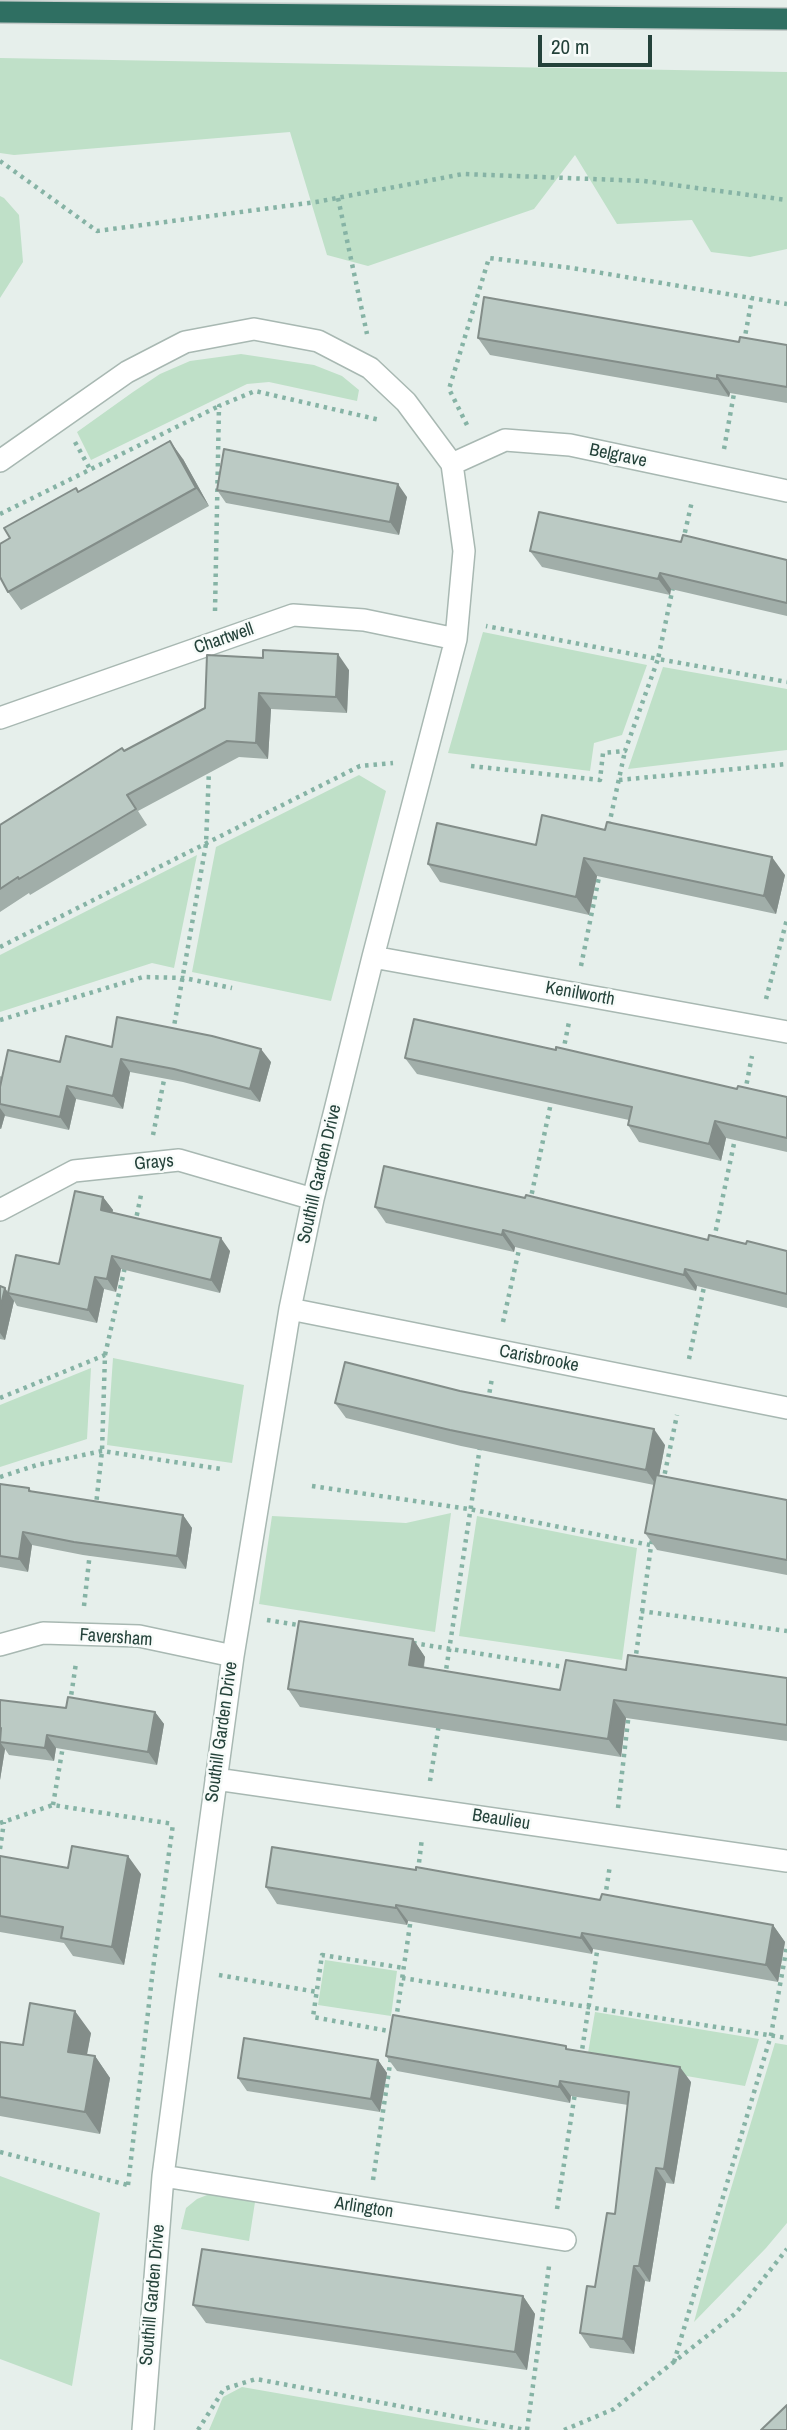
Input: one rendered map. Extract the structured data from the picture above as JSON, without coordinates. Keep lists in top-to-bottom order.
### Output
{
  "streets": {
    "street": [
      "Belgrave",
      "Chartwell",
      "Kenilworth",
      "Grays",
      "Southill Garden Drive",
      "Carisbrooke",
      "Faversham",
      "Beaulieu",
      "Arlington"
    ]
  },
  "crossings": [
    ["Belgrave", "Southill Garden Drive"],
    ["Chartwell", "Southill Garden Drive"],
    ["Kenilworth", "Southill Garden Drive"],
    ["Grays", "Southill Garden Drive"],
    ["Southill Garden Drive", "Carisbrooke"],
    ["Southill Garden Drive", "Faversham"],
    ["Southill Garden Drive", "Beaulieu"],
    ["Southill Garden Drive", "Arlington"]
  ],
  "scale_bar": "20 m"
}
